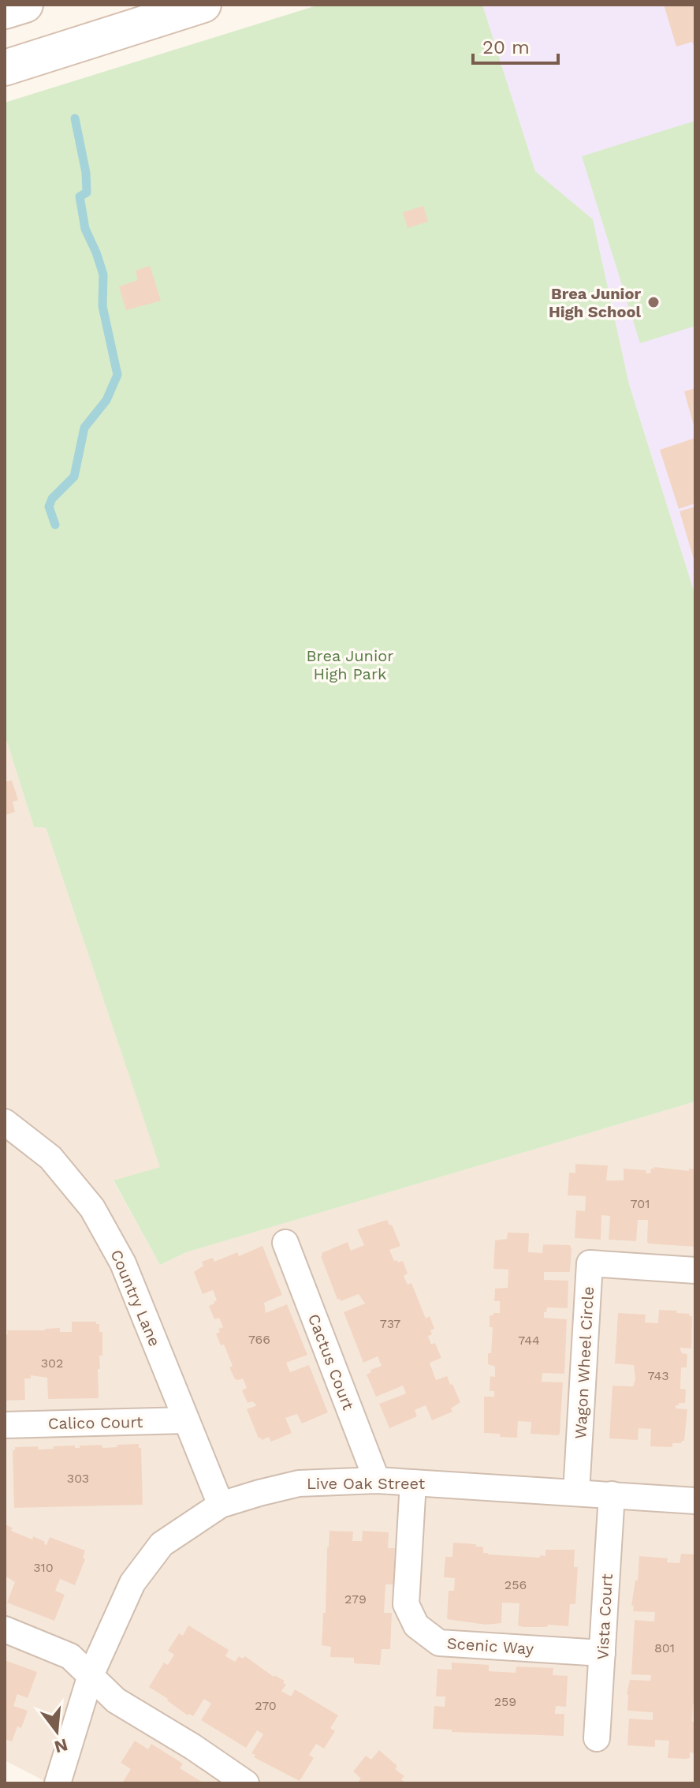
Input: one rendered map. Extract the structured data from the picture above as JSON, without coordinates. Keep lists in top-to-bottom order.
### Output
{
  "streets": {
    "street": [
      "Country Lane",
      "Cactus Court",
      "Wagon Wheel Circle",
      "Calico Court",
      "Live Oak Street",
      "Vista Court",
      "Scenic Way"
    ]
  },
  "crossings": [
    ["Country Lane", "Calico Court"],
    ["Country Lane", "Live Oak Street"],
    ["Cactus Court", "Live Oak Street"],
    ["Wagon Wheel Circle", "Live Oak Street"],
    ["Live Oak Street", "Vista Court"],
    ["Live Oak Street", "Scenic Way"],
    ["Vista Court", "Scenic Way"]
  ],
  "parks": ["Brea Junior High Park"],
  "places": ["Brea Junior High School"],
  "house_numbers": [
    "701",
    "737",
    "766",
    "744",
    "302",
    "743",
    "303",
    "310",
    "256",
    "279",
    "801",
    "259",
    "270"
  ],
  "scale_bar": "20 m",
  "north": "bottom"
}
